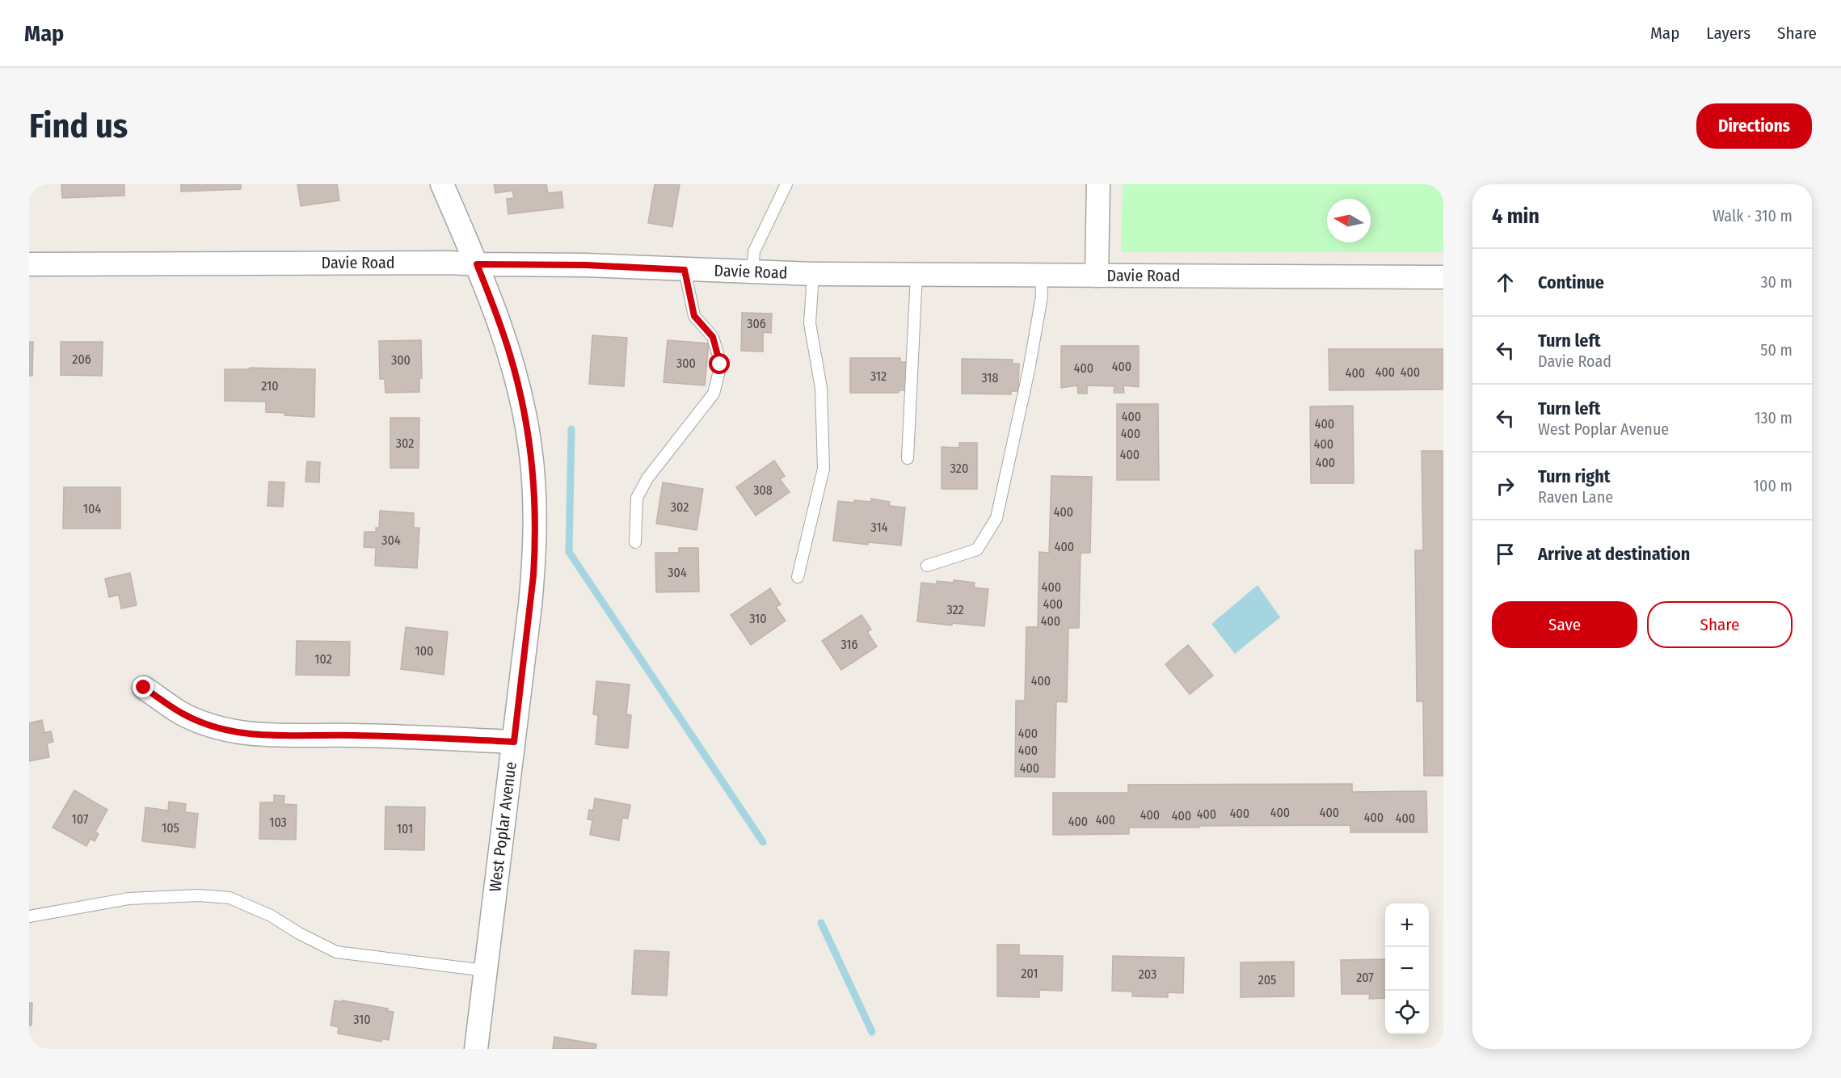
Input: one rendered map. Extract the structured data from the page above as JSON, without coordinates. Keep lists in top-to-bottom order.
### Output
{
  "streets": {
    "street": ["Davie Road", "West Poplar Avenue"]
  },
  "crossings": [
    ["Davie Road", "West Poplar Avenue"]
  ],
  "house_numbers": [
    "306",
    "206",
    "300",
    "300",
    "400",
    "400",
    "400",
    "400",
    "400",
    "312",
    "318",
    "210",
    "400",
    "400",
    "400",
    "302",
    "400",
    "400",
    "400",
    "320",
    "308",
    "302",
    "104",
    "400",
    "314",
    "304",
    "400",
    "304",
    "400",
    "400",
    "322",
    "310",
    "400",
    "316",
    "100",
    "102",
    "400",
    "400",
    "400",
    "400",
    "400",
    "400",
    "400",
    "400",
    "400",
    "400",
    "400",
    "400",
    "107",
    "400",
    "400",
    "103",
    "105",
    "101",
    "201",
    "203",
    "207",
    "205",
    "310"
  ],
  "north": "left",
  "page": {
    "header": "Map",
    "nav": ["Map", "Layers", "Share"],
    "buttons": [
      "Directions",
      ["Save", "Share"]
    ],
    "title": "Find us",
    "heading": ["4 min", "Walk · 310 m"],
    "list": [
      ["Continue", "30 m"],
      ["Turn left", "Davie Road", "50 m"],
      ["Turn left", "West Poplar Avenue", "130 m"],
      ["Turn right", "Raven Lane", "100 m"],
      "Arrive at destination"
    ],
    "map_buttons": ["+", "−"]
  }
}
